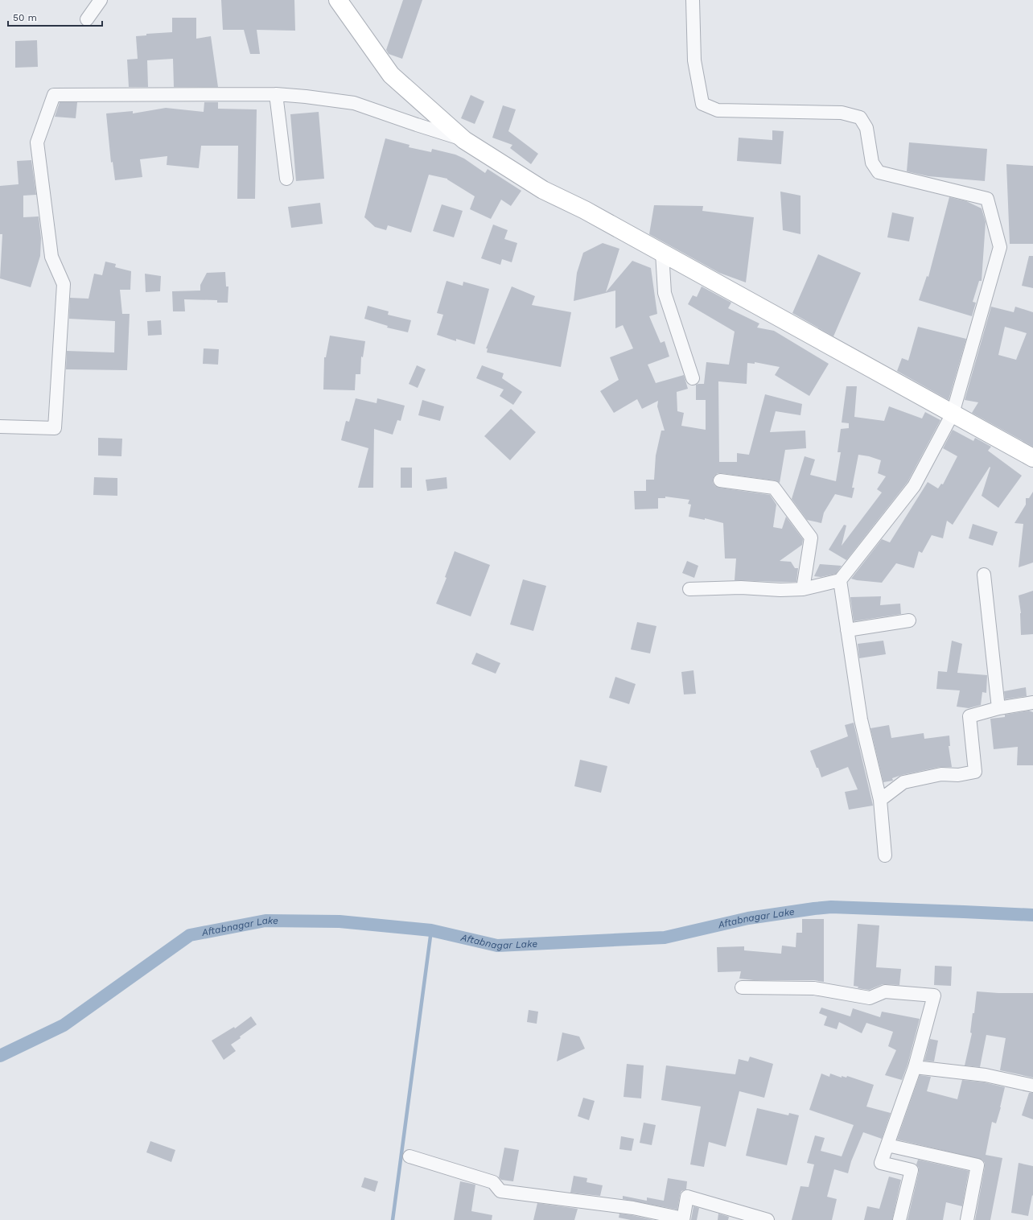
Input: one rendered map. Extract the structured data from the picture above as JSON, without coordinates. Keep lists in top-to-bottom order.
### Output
{
  "water": ["Aftabnagar Lake"],
  "scale_bar": "50 m"
}
